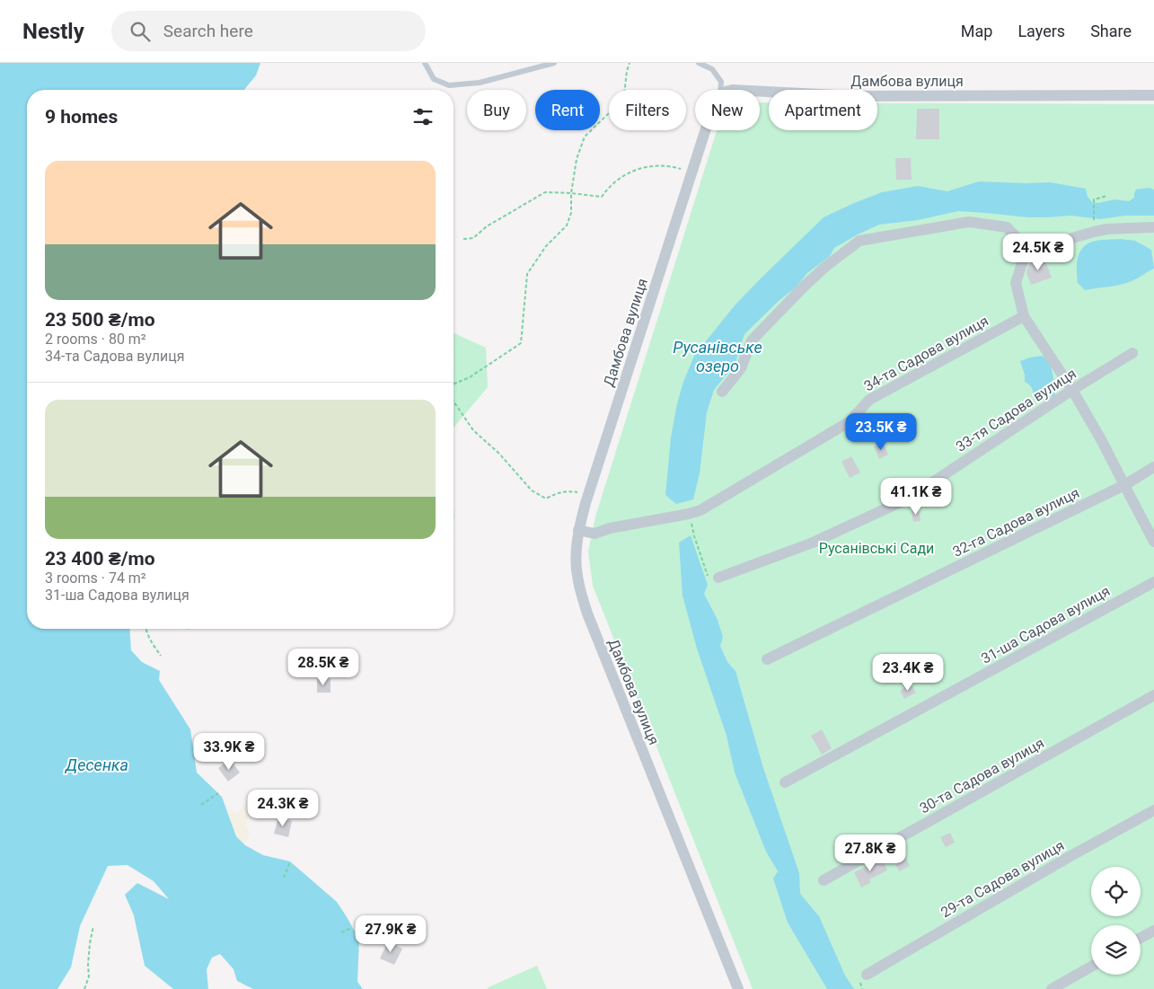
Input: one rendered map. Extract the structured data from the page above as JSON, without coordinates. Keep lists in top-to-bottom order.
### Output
{
  "streets": {
    "street": [
      "Дамбова вулиця",
      "34-та Садова вулиця",
      "33-тя Садова вулиця",
      "32-га Садова вулиця",
      "31-ша Садова вулиця",
      "30-та Садова вулиця",
      "29-та Садова вулиця"
    ]
  },
  "crossings": [
    ["Дамбова вулиця", "34-та Садова вулиця"]
  ],
  "water": ["Русанівське озеро", "Десенка"],
  "parks": ["Русанівські Сади"],
  "page": {
    "header": "Nestly",
    "search": "Search here",
    "nav": ["Map", "Layers", "Share"],
    "chip": [
      "Buy",
      "Rent",
      "Filters",
      "New",
      "Apartment"
    ],
    "heading": "9 homes",
    "list": [
      {
        "name": "23 500 ₴/mo",
        "note": "2 rooms · 80 m² · 34-та Садова вулиця"
      },
      {
        "name": "23 400 ₴/mo",
        "note": "3 rooms · 74 m² · 31-ша Садова вулиця"
      }
    ],
    "price": [
      "24.5K ₴",
      "23.5K ₴",
      "41.1K ₴",
      "28.5K ₴",
      "23.4K ₴",
      "33.9K ₴",
      "24.3K ₴",
      "27.8K ₴",
      "27.9K ₴"
    ]
  }
}
